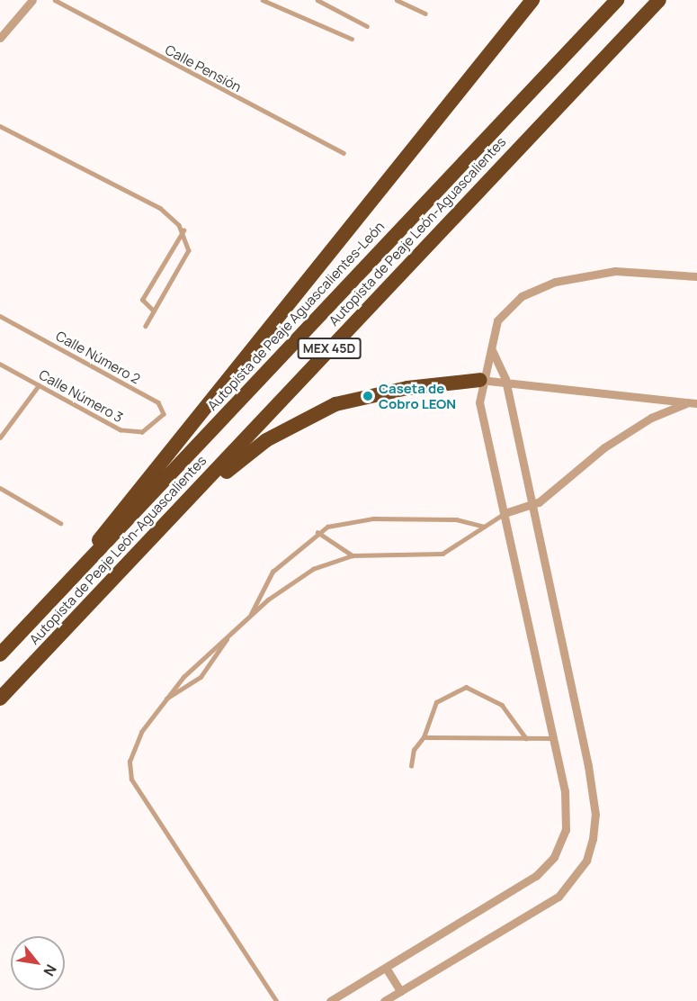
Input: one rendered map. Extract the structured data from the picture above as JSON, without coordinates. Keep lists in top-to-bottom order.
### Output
{
  "streets": {
    "highway": ["Autopista de Peaje León-Aguascalientes", "Autopista de Peaje Aguascalientes-León", "MEX 45D"],
    "lane": ["Calle Pensión", "Calle Número 2", "Calle Número 3"]
  },
  "crossings": [
    ["Calle Número 2", "Calle Número 3"]
  ],
  "places": ["Caseta de Cobro LEON"],
  "north": "bottom right"
}
